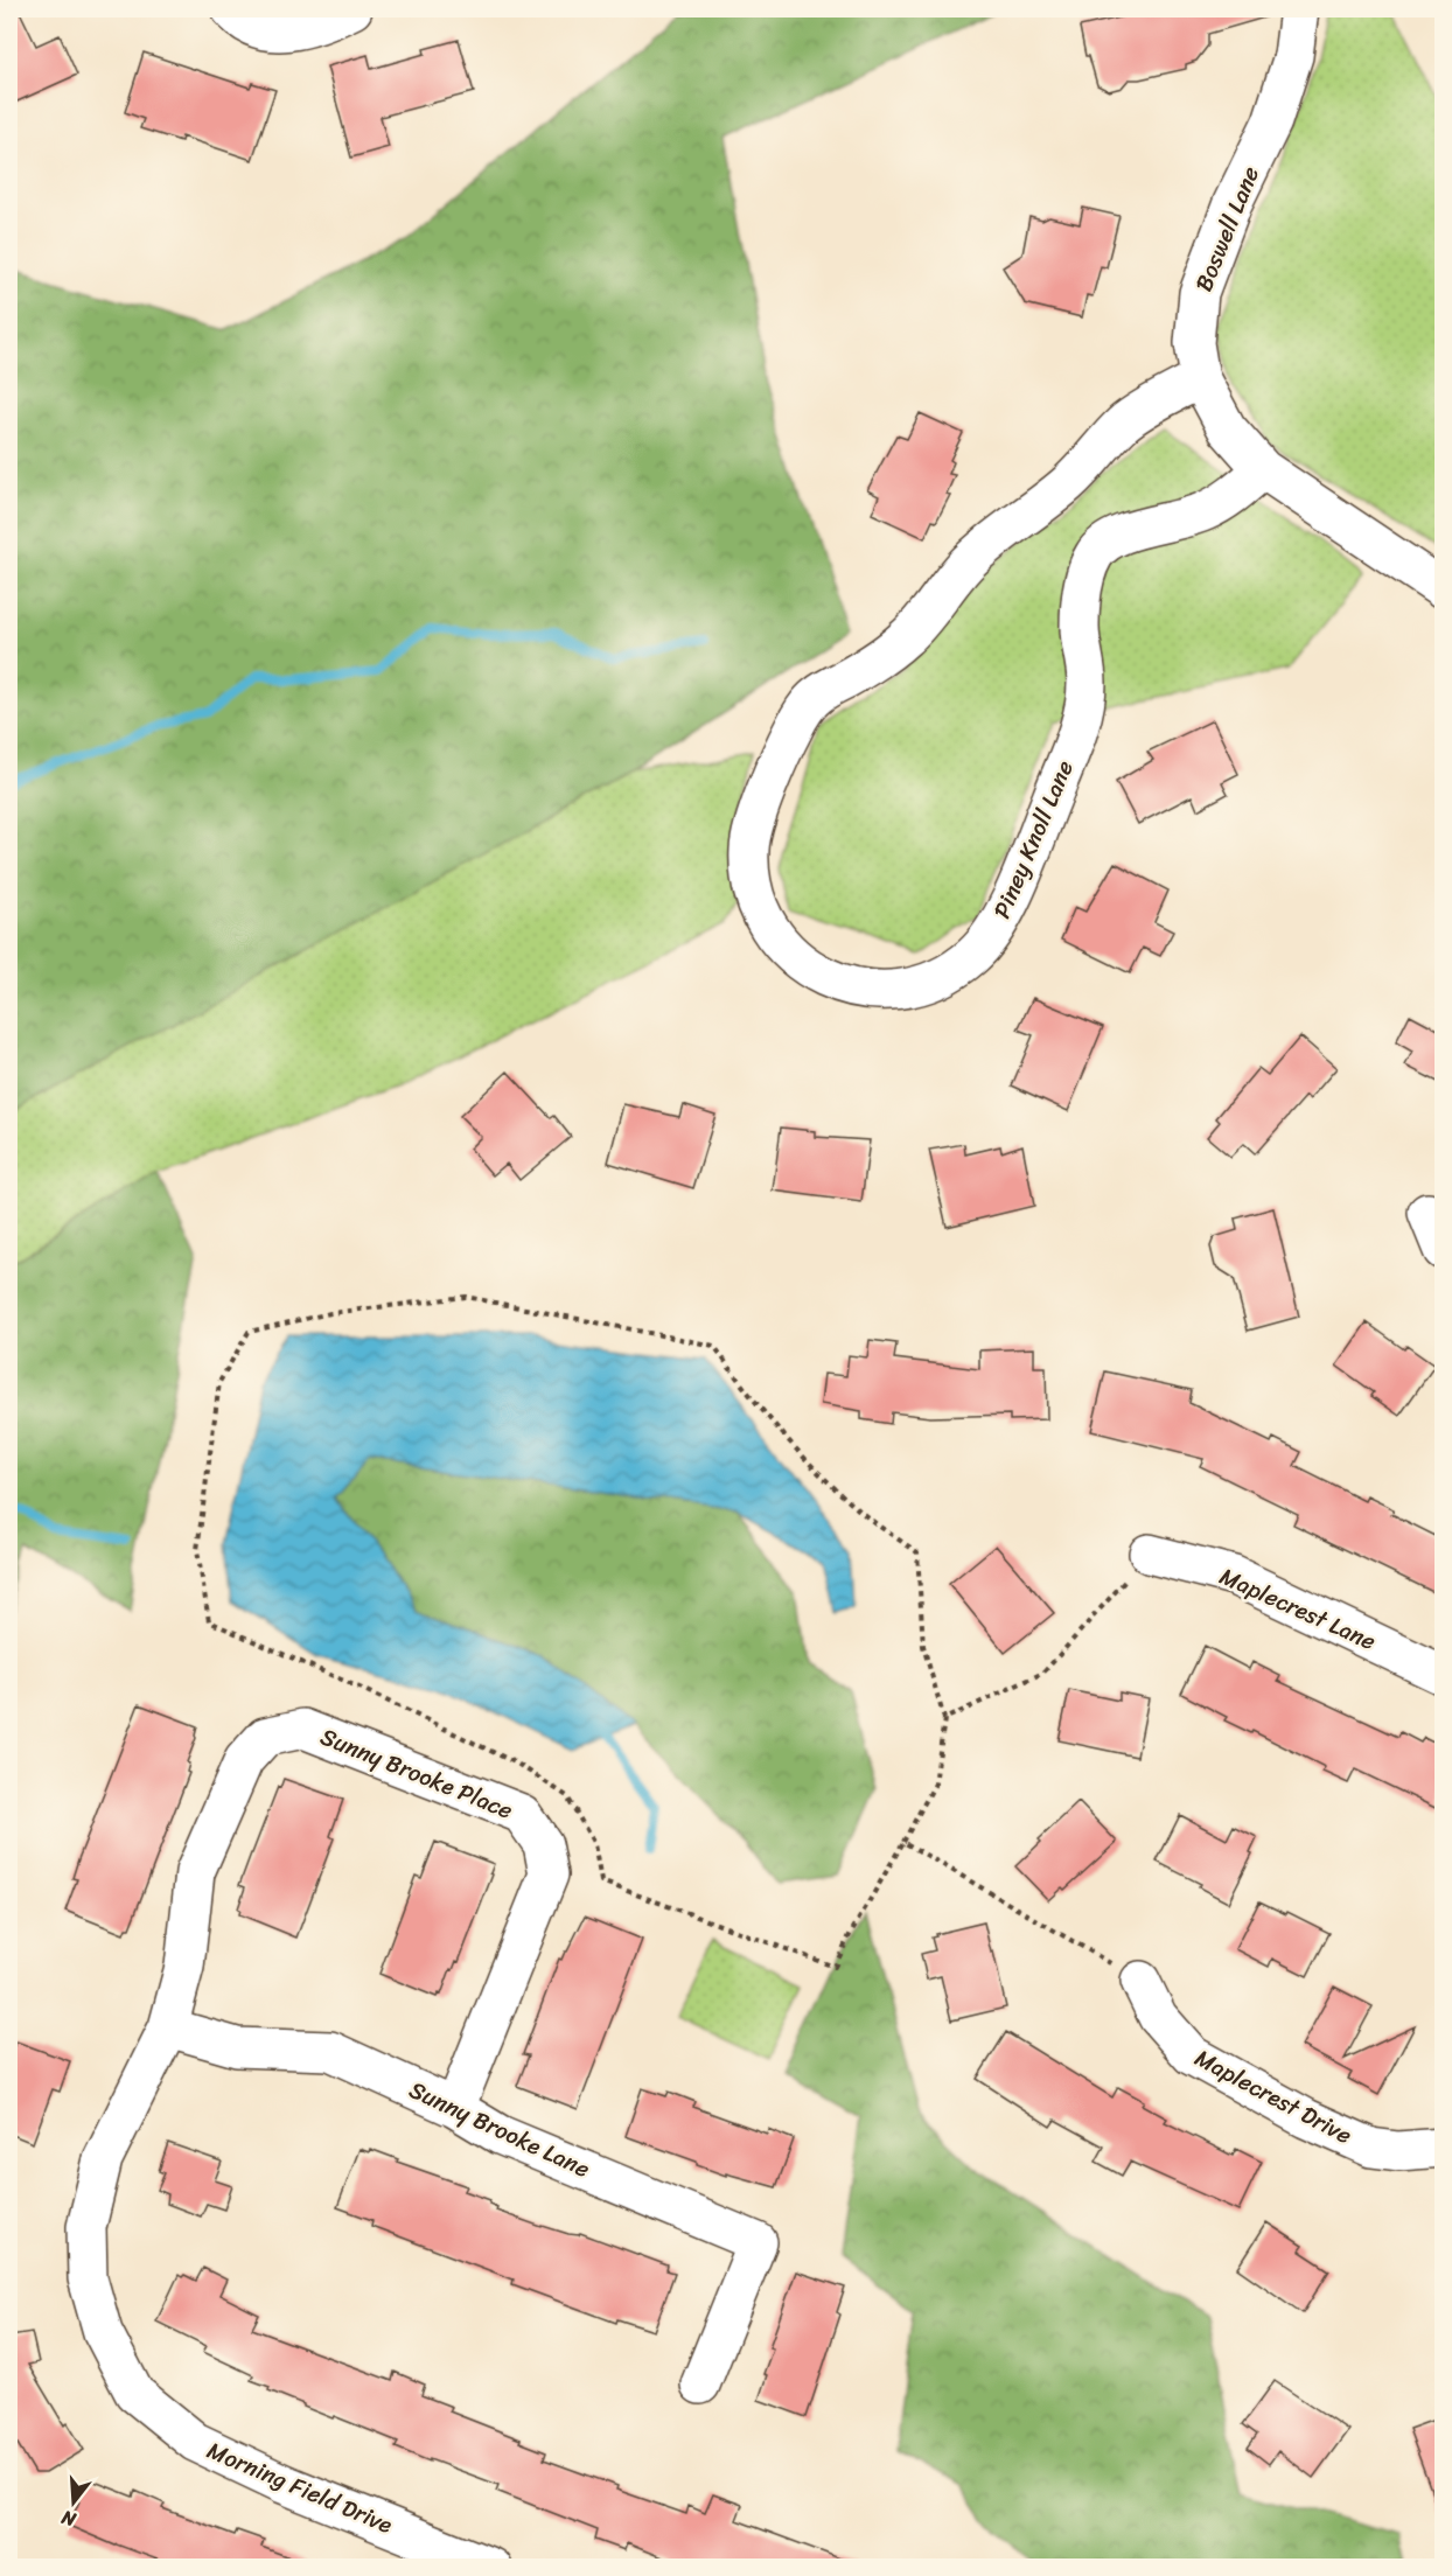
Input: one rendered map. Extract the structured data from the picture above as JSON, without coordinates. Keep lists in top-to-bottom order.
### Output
{
  "streets": {
    "street": [
      "Boswell Lane",
      "Piney Knoll Lane",
      "Maplecrest Lane",
      "Sunny Brooke Place",
      "Maplecrest Drive",
      "Sunny Brooke Lane",
      "Morning Field Drive"
    ]
  },
  "crossings": [
    ["Boswell Lane", "Piney Knoll Lane"],
    ["Sunny Brooke Place", "Sunny Brooke Lane"],
    ["Sunny Brooke Place", "Morning Field Drive"],
    ["Sunny Brooke Lane", "Morning Field Drive"]
  ],
  "north": "bottom"
}
